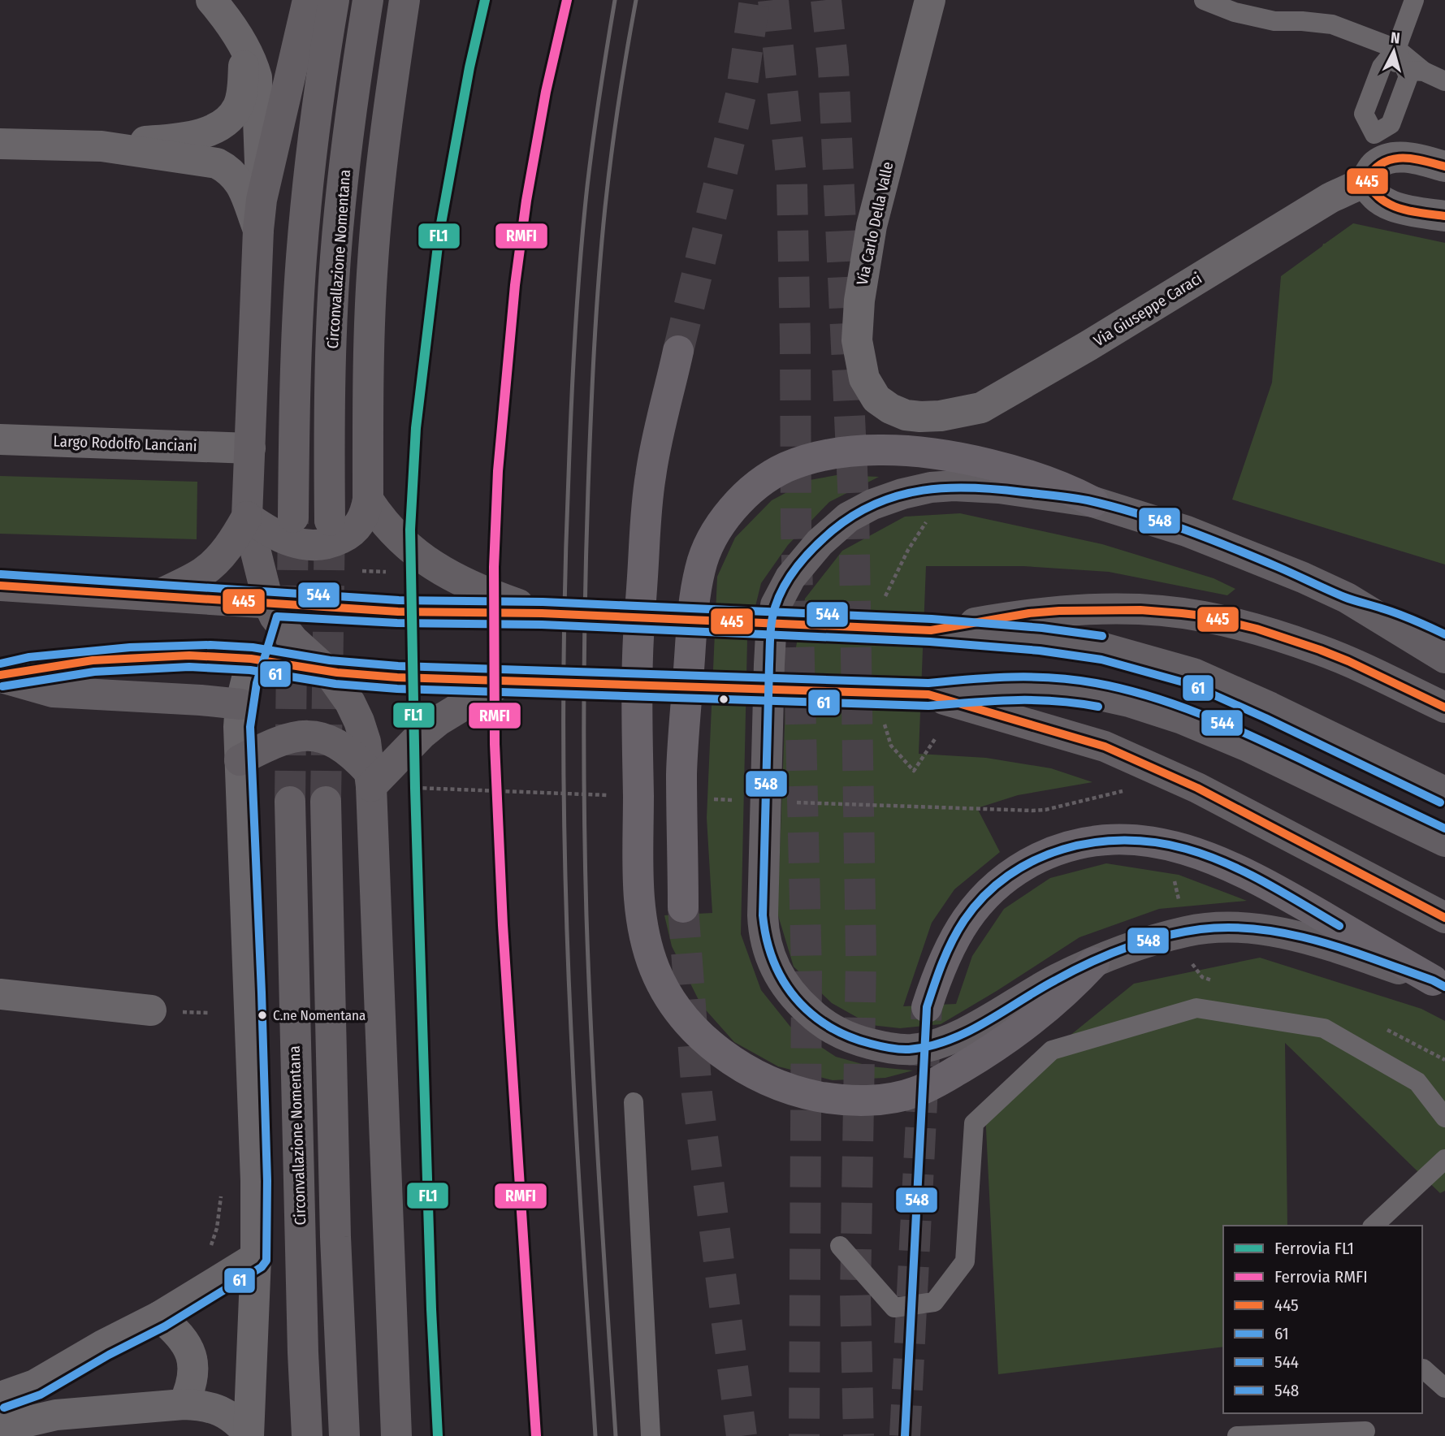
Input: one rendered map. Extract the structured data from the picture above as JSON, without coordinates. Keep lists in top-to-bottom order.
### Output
{
  "streets": {
    "street": [
      "Via Carlo Della Valle",
      "Circonvallazione Nomentana",
      "Via Giuseppe Caraci",
      "Largo Rodolfo Lanciani"
    ]
  },
  "crossings": [
    ["Via Carlo Della Valle", "Via Giuseppe Caraci"]
  ],
  "places": ["C.ne Nomentana"],
  "lines": [
    "rail line FL1",
    "rail line RMFI",
    "transit line 445",
    "transit line 548",
    "transit line 544",
    "transit line 61"
  ],
  "legend": [
    "Ferrovia FL1",
    "Ferrovia RMFI",
    "445",
    "61",
    "544",
    "548"
  ],
  "north": "top"
}
